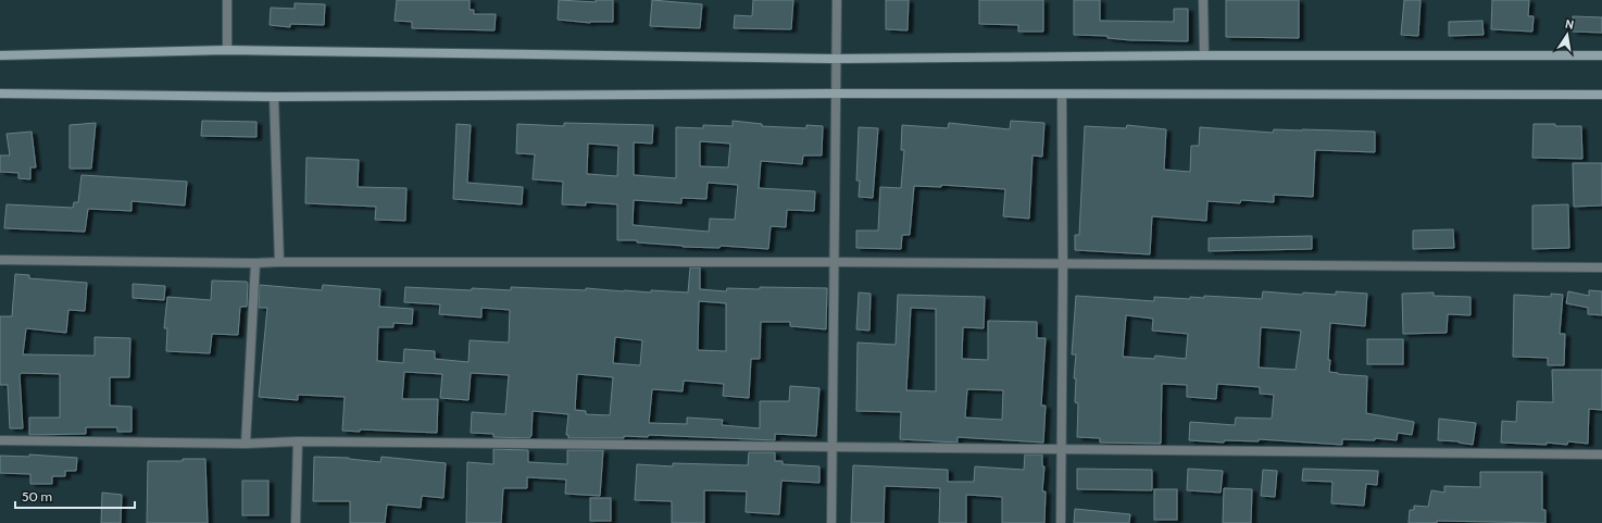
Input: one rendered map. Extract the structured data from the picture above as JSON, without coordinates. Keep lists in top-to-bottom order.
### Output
{
  "scale_bar": "50 m",
  "north": "top"
}
